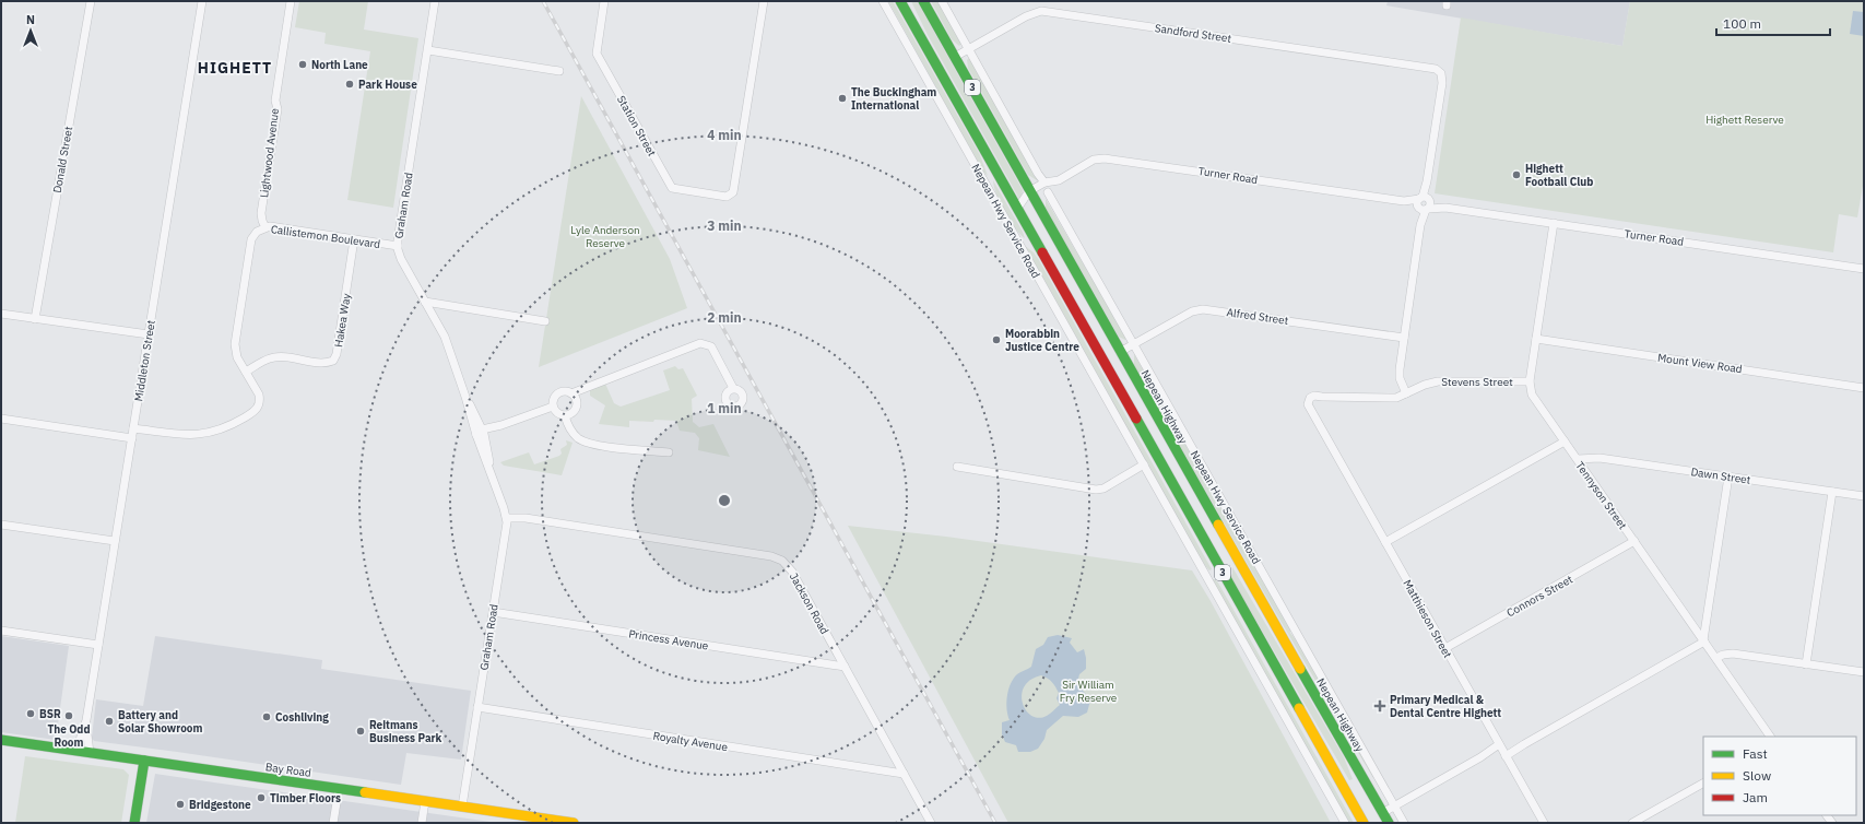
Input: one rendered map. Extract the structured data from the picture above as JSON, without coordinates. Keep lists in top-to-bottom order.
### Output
{
  "streets": {
    "main road": ["3", "Nepean Highway", "Bay Road"],
    "street": [
      "Sandford Street",
      "Station Street",
      "Lightwood Avenue",
      "Donald Street",
      "Turner Road",
      "Graham Road",
      "Nepean Hwy Service Road",
      "Callistemon Boulevard",
      "Alfred Street",
      "Hakea Way",
      "Middleton Street",
      "Mount View Road",
      "Stevens Street",
      "Dawn Street",
      "Tennyson Street",
      "Connors Street",
      "Jackson Road",
      "Matthieson Street",
      "Princess Avenue",
      "Royalty Avenue"
    ]
  },
  "crossings": [
    ["Sandford Street", "Turner Road"],
    ["Sandford Street", "Nepean Highway"],
    ["3", "Turner Road"],
    ["Lightwood Avenue", "Callistemon Boulevard"],
    ["Turner Road", "Nepean Hwy Service Road"],
    ["Turner Road", "Nepean Highway"],
    ["Turner Road", "Tennyson Street"],
    ["Graham Road", "Callistemon Boulevard"],
    ["Graham Road", "Jackson Road"],
    ["Graham Road", "Princess Avenue"],
    ["Graham Road", "Royalty Avenue"],
    ["Graham Road", "Bay Road"],
    ["Nepean Hwy Service Road", "Alfred Street"],
    ["Callistemon Boulevard", "Hakea Way"],
    ["Callistemon Boulevard", "Middleton Street"],
    ["Alfred Street", "Nepean Highway"],
    ["Middleton Street", "Bay Road"],
    ["Mount View Road", "Tennyson Street"],
    ["Stevens Street", "Tennyson Street"],
    ["Stevens Street", "Matthieson Street"],
    ["Dawn Street", "Tennyson Street"],
    ["Tennyson Street", "Connors Street"],
    ["Connors Street", "Matthieson Street"],
    ["Jackson Road", "Princess Avenue"],
    ["Jackson Road", "Royalty Avenue"]
  ],
  "districts": ["HIGHETT"],
  "parks": ["Highett Reserve", "Lyle Anderson Reserve", "Sir William Fry Reserve"],
  "places": {
    "other": [
      "North Lane",
      "Park House",
      "The Buckingham International",
      "Highett Football Club",
      "Moorabbin Justice Centre",
      "BSR",
      "The Odd Room",
      "Coshliving",
      "Battery and Solar Showroom",
      "Reitmans Business Park",
      "Timber Floors",
      "Bridgestone"
    ],
    "health": ["Primary Medical & Dental Centre Highett"]
  },
  "legend": ["Fast", "Slow", "Jam"],
  "scale_bar": "100 m",
  "north": "top",
  "rings": [
    "4 min",
    "3 min",
    "2 min",
    "1 min"
  ]
}
